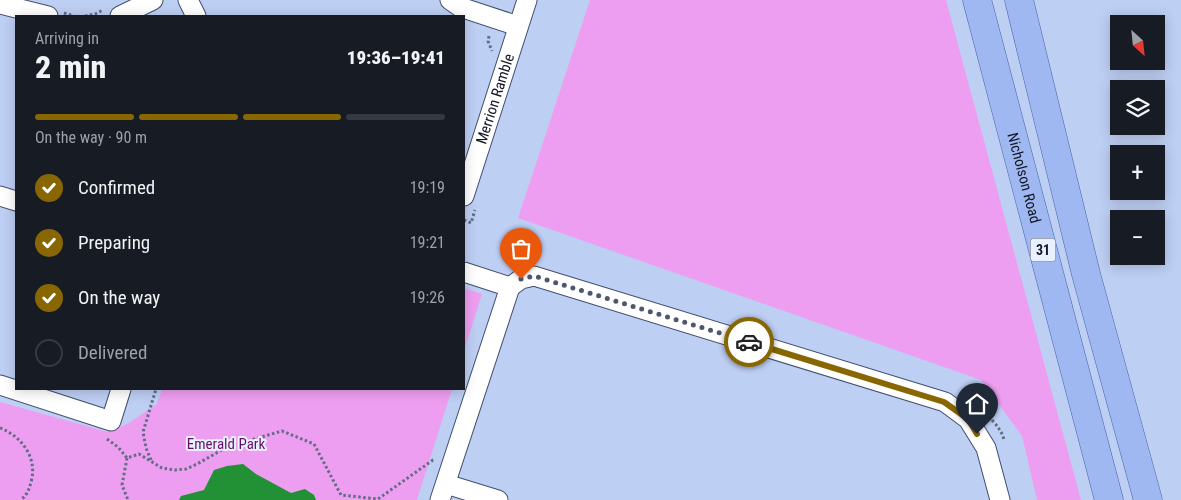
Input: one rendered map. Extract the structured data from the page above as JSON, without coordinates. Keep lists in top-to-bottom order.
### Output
{
  "streets": {
    "main road": ["Nicholson Road", "31"],
    "street": ["Merrion Ramble"]
  },
  "parks": ["Emerald Park"],
  "north": "bottom right",
  "page": {
    "map_buttons": ["+", "−"],
    "heading": ["2 min", "Arriving in", "19:36–19:41"],
    "bar": "On the way · 90 m",
    "list": [
      ["Confirmed", "19:19"],
      ["Preparing", "19:21"],
      ["On the way", "19:26"],
      "Delivered"
    ]
  }
}
